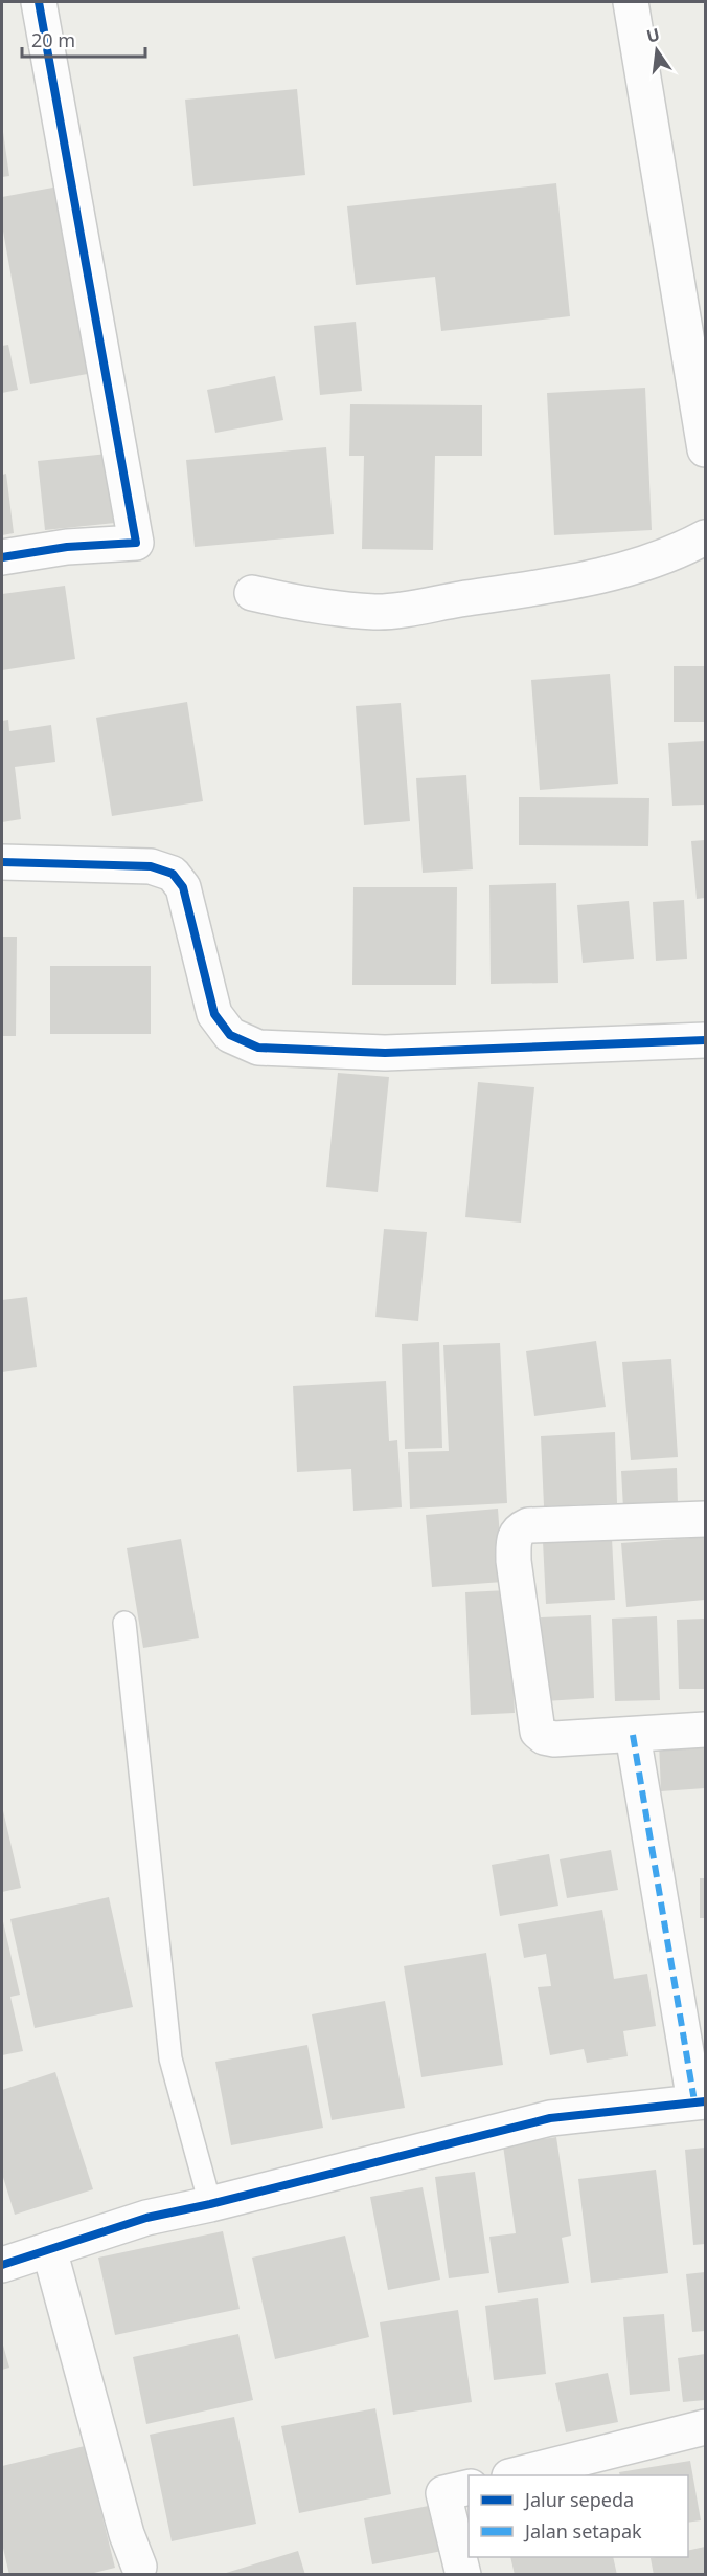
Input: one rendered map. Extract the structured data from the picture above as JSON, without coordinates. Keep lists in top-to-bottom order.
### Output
{
  "legend": ["Jalur sepeda", "Jalan setapak"],
  "scale_bar": "20 m",
  "north": "top"
}
